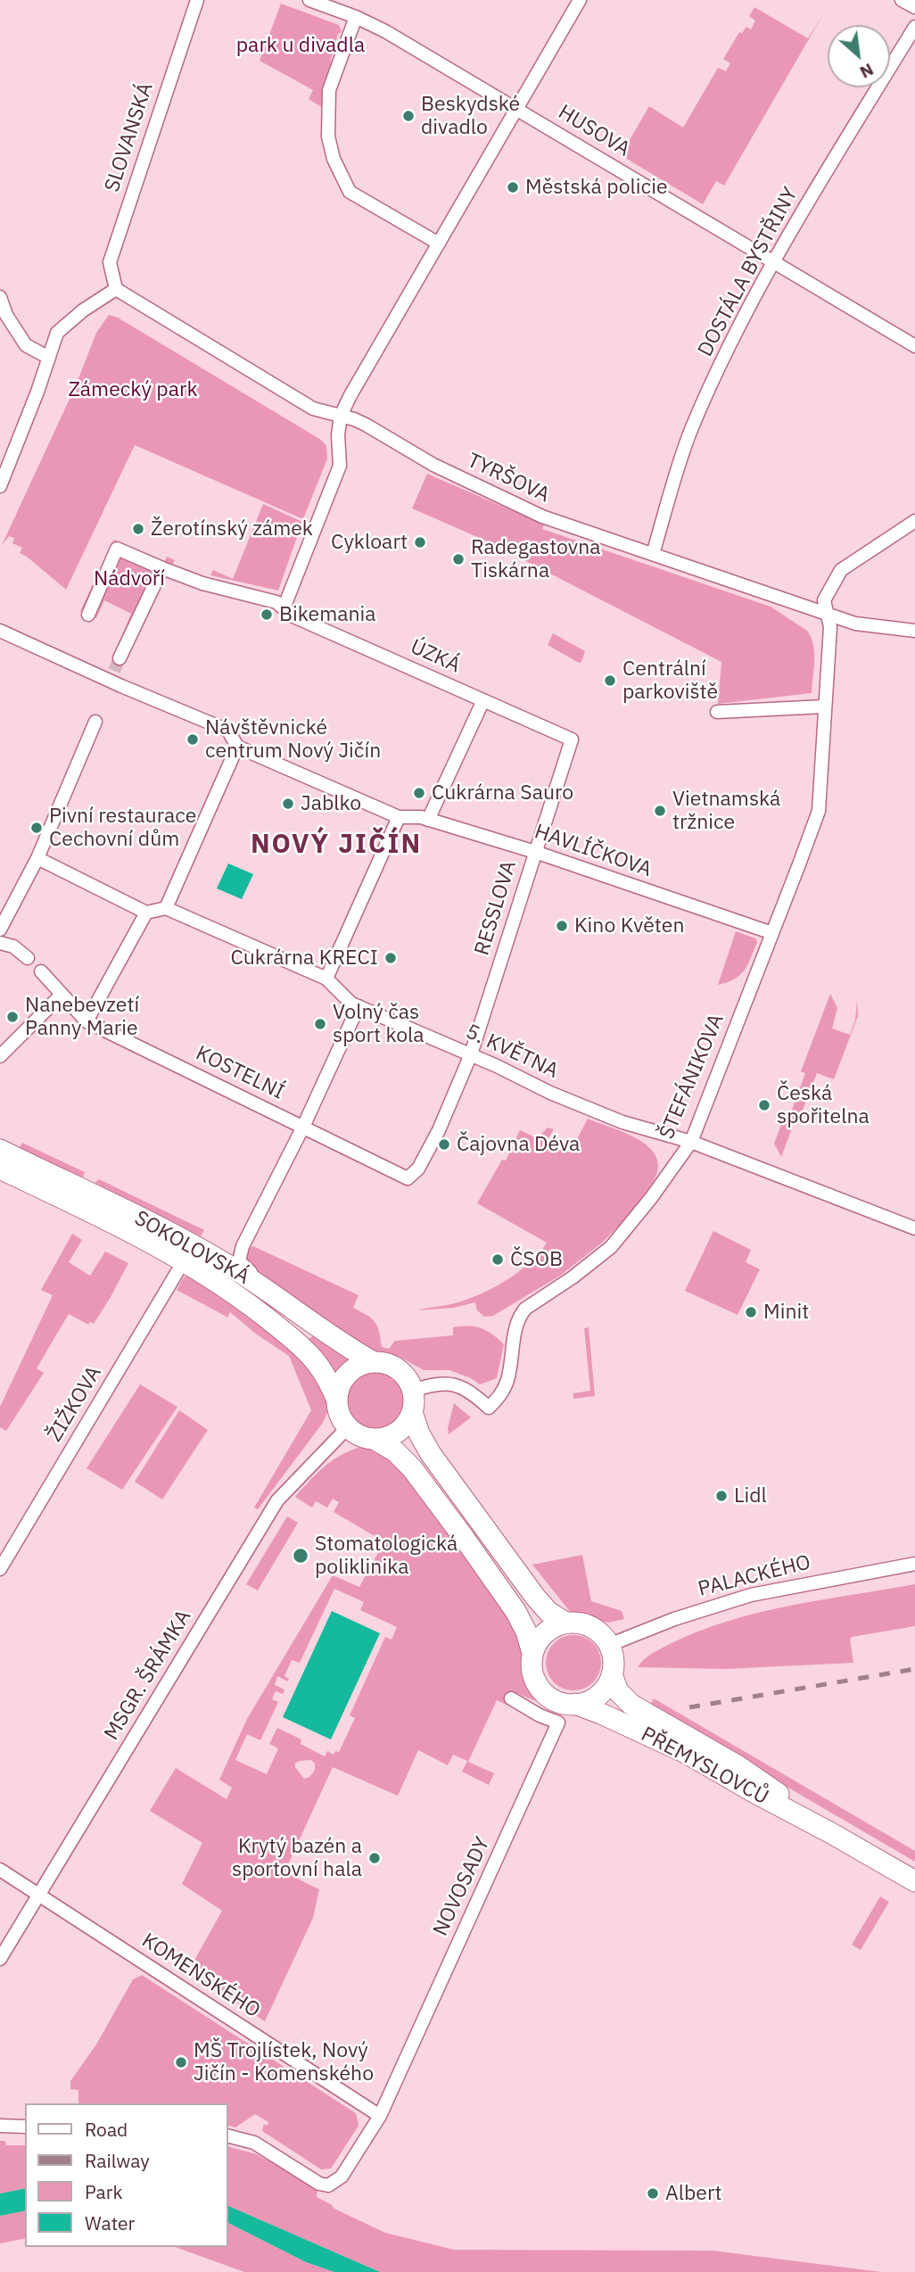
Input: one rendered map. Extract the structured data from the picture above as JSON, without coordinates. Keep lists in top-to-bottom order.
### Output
{
  "streets": {
    "main road": ["SOKOLOVSKÁ", "PŘEMYSLOVCŮ"],
    "street": [
      "HUSOVA",
      "SLOVANSKÁ",
      "DOSTÁLA BYSTŘINY",
      "TYRŠOVA",
      "ÚZKÁ",
      "HAVLÍČKOVA",
      "RESSLOVA",
      "5. KVĚTNA",
      "KOSTELNÍ",
      "ŠTEFÁNIKOVA",
      "ŽIŽKOVA",
      "PALACKÉHO",
      "MSGR. ŠRÁMKA",
      "NOVOSADY",
      "KOMENSKÉHO"
    ]
  },
  "crossings": [
    ["HUSOVA", "DOSTÁLA BYSTŘINY"],
    ["SLOVANSKÁ", "TYRŠOVA"],
    ["DOSTÁLA BYSTŘINY", "TYRŠOVA"],
    ["TYRŠOVA", "ŠTEFÁNIKOVA"],
    ["ÚZKÁ", "RESSLOVA"],
    ["HAVLÍČKOVA", "RESSLOVA"],
    ["HAVLÍČKOVA", "ŠTEFÁNIKOVA"],
    ["RESSLOVA", "5. KVĚTNA"],
    ["RESSLOVA", "KOSTELNÍ"],
    ["5. KVĚTNA", "ŠTEFÁNIKOVA"],
    ["ŠTEFÁNIKOVA", "SOKOLOVSKÁ"],
    ["ŠTEFÁNIKOVA", "MSGR. ŠRÁMKA"],
    ["SOKOLOVSKÁ", "ŽIŽKOVA"],
    ["SOKOLOVSKÁ", "MSGR. ŠRÁMKA"],
    ["PALACKÉHO", "PŘEMYSLOVCŮ"],
    ["MSGR. ŠRÁMKA", "KOMENSKÉHO"],
    ["NOVOSADY", "KOMENSKÉHO"]
  ],
  "districts": ["NOVÝ JIČÍN"],
  "parks": ["park u divadla", "Zámecký park", "Nádvoří"],
  "places": [
    "Beskydské divadlo",
    "Městská policie",
    "Žerotínský zámek",
    "Cykloart",
    "Radegastovna Tiskárna",
    "Bikemania",
    "Centrální parkoviště",
    "Návštěvnické centrum Nový Jičín",
    "Cukrárna Sauro",
    "Jablko",
    "Vietnamská tržnice",
    "Pivní restaurace Cechovní dům",
    "Kino Květen",
    "Cukrárna KRECI",
    "Nanebevzetí Panny Marie",
    "Volný čas sport kola",
    "Česká spořitelna",
    "Čajovna Déva",
    "ČSOB",
    "Minit",
    "Lidl",
    "Stomatologická poliklinika",
    "Krytý bazén a sportovní hala",
    "MŠ Trojlístek, Nový Jičín - Komenského",
    "Albert"
  ],
  "legend": [
    "Road",
    "Railway",
    "Park",
    "Water"
  ],
  "north": "bottom right"
}
